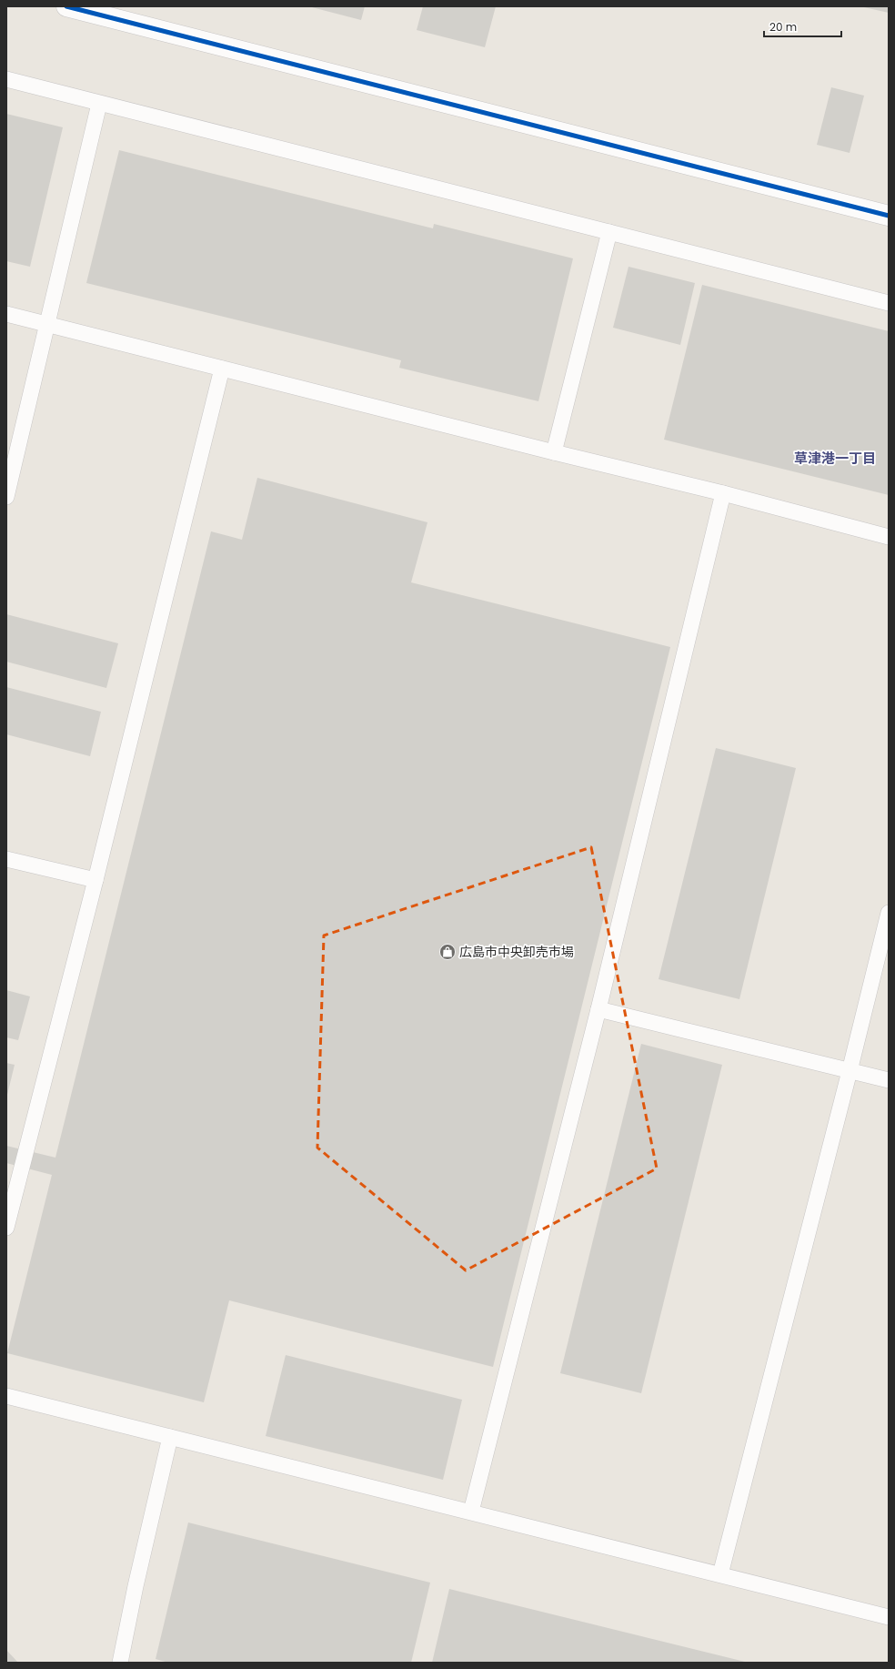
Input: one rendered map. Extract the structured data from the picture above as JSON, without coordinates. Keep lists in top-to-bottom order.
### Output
{
  "districts": ["草津港一丁目"],
  "places": {
    "shop": ["広島市中央卸売市場"]
  },
  "scale_bar": "20 m"
}
